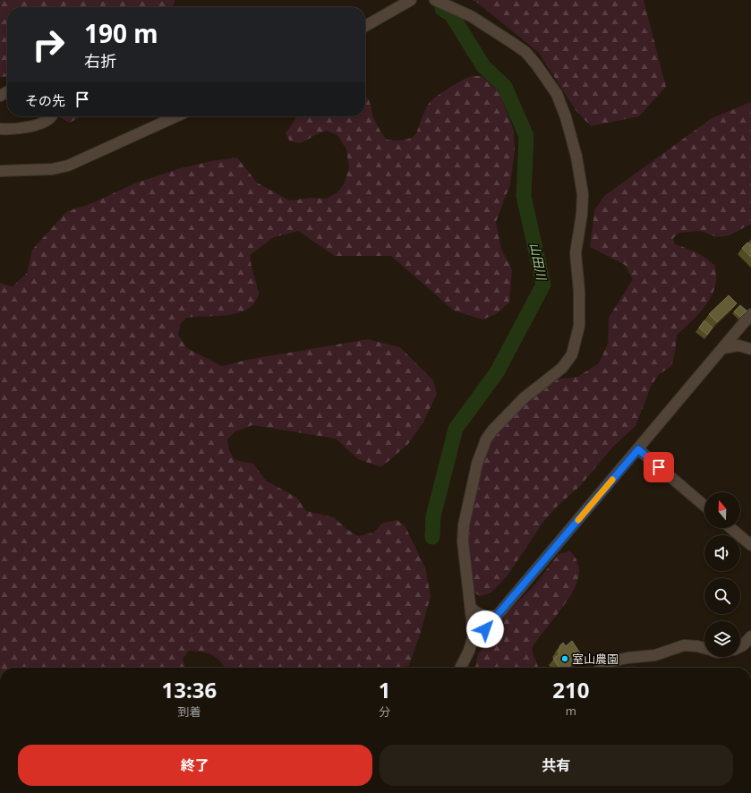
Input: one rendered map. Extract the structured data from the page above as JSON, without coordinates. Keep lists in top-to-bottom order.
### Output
{
  "water": ["山田川"],
  "places": ["室山農園"],
  "north": "top",
  "page": {
    "turn": ["190 m", "右折"],
    "then": "その先",
    "eta": [
      "13:36",
      "到着",
      "1",
      "分",
      "210",
      "m"
    ],
    "buttons": ["終了", "共有"]
  }
}
